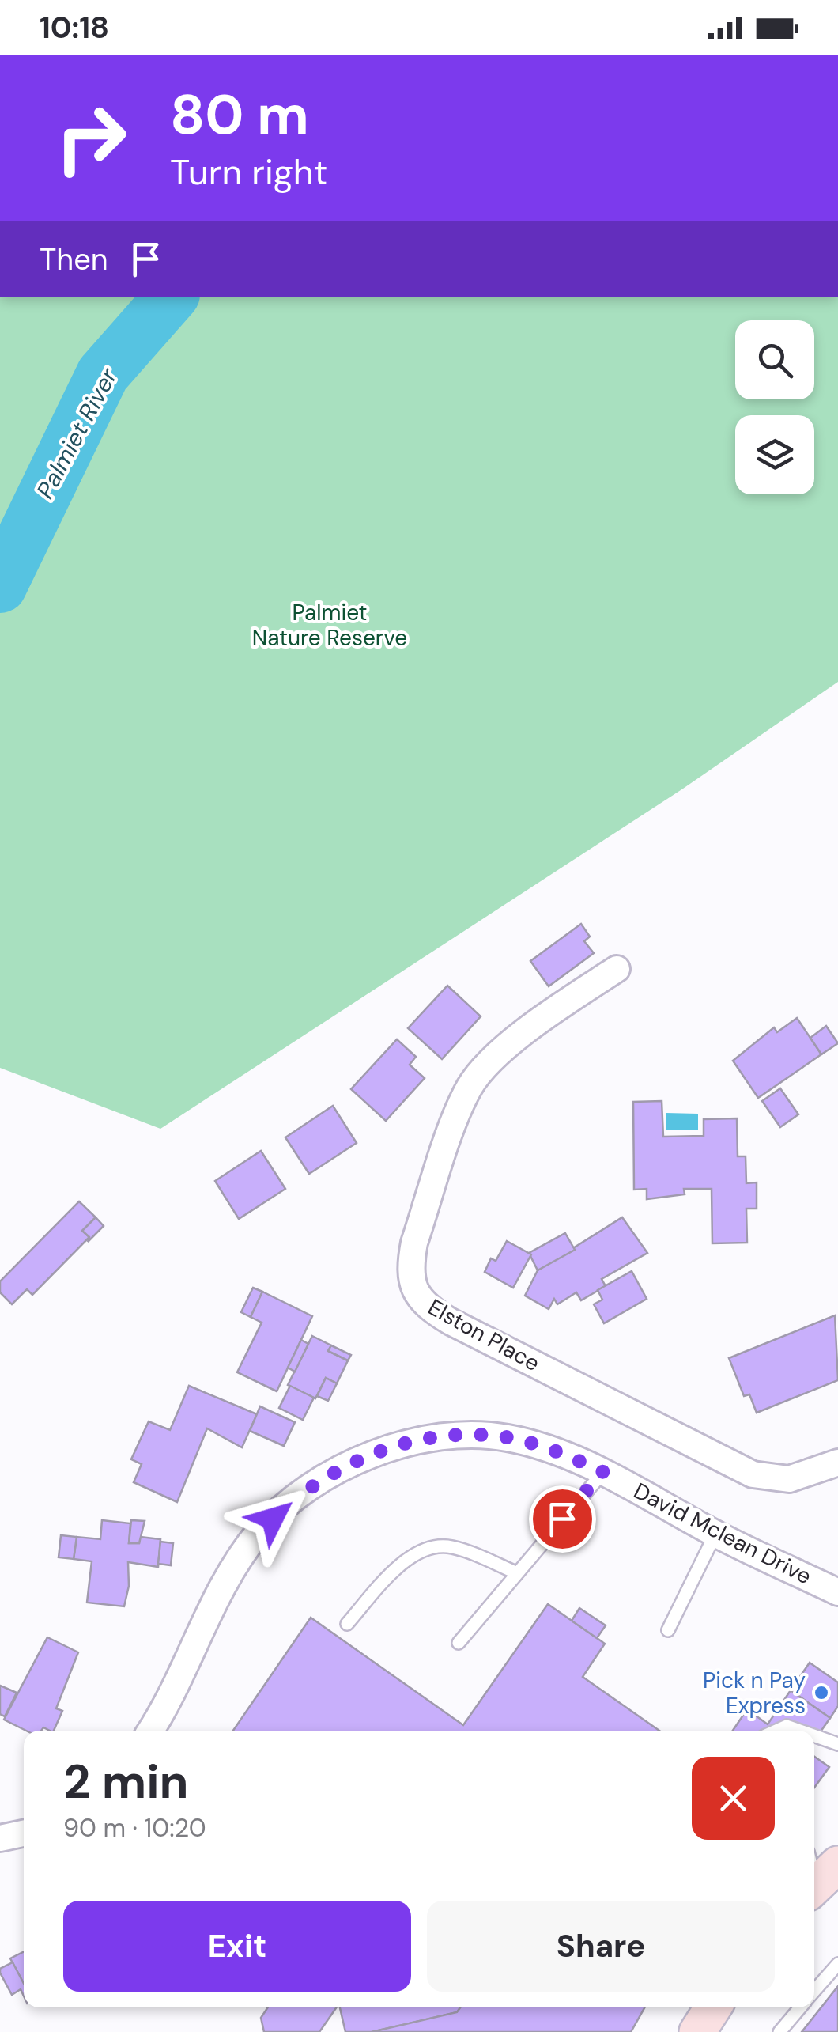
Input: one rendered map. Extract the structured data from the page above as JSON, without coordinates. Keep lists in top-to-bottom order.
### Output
{
  "streets": {
    "street": ["Elston Place", "David Mclean Drive"]
  },
  "water": ["Palmiet River"],
  "parks": ["Palmiet Nature Reserve"],
  "places": ["Pick n Pay Express"],
  "page": {
    "status": "10:18",
    "turn": ["80 m", "Turn right"],
    "then": "Then",
    "heading": ["2 min", "90 m · 10:20"],
    "buttons": ["Exit", "Share"]
  }
}
